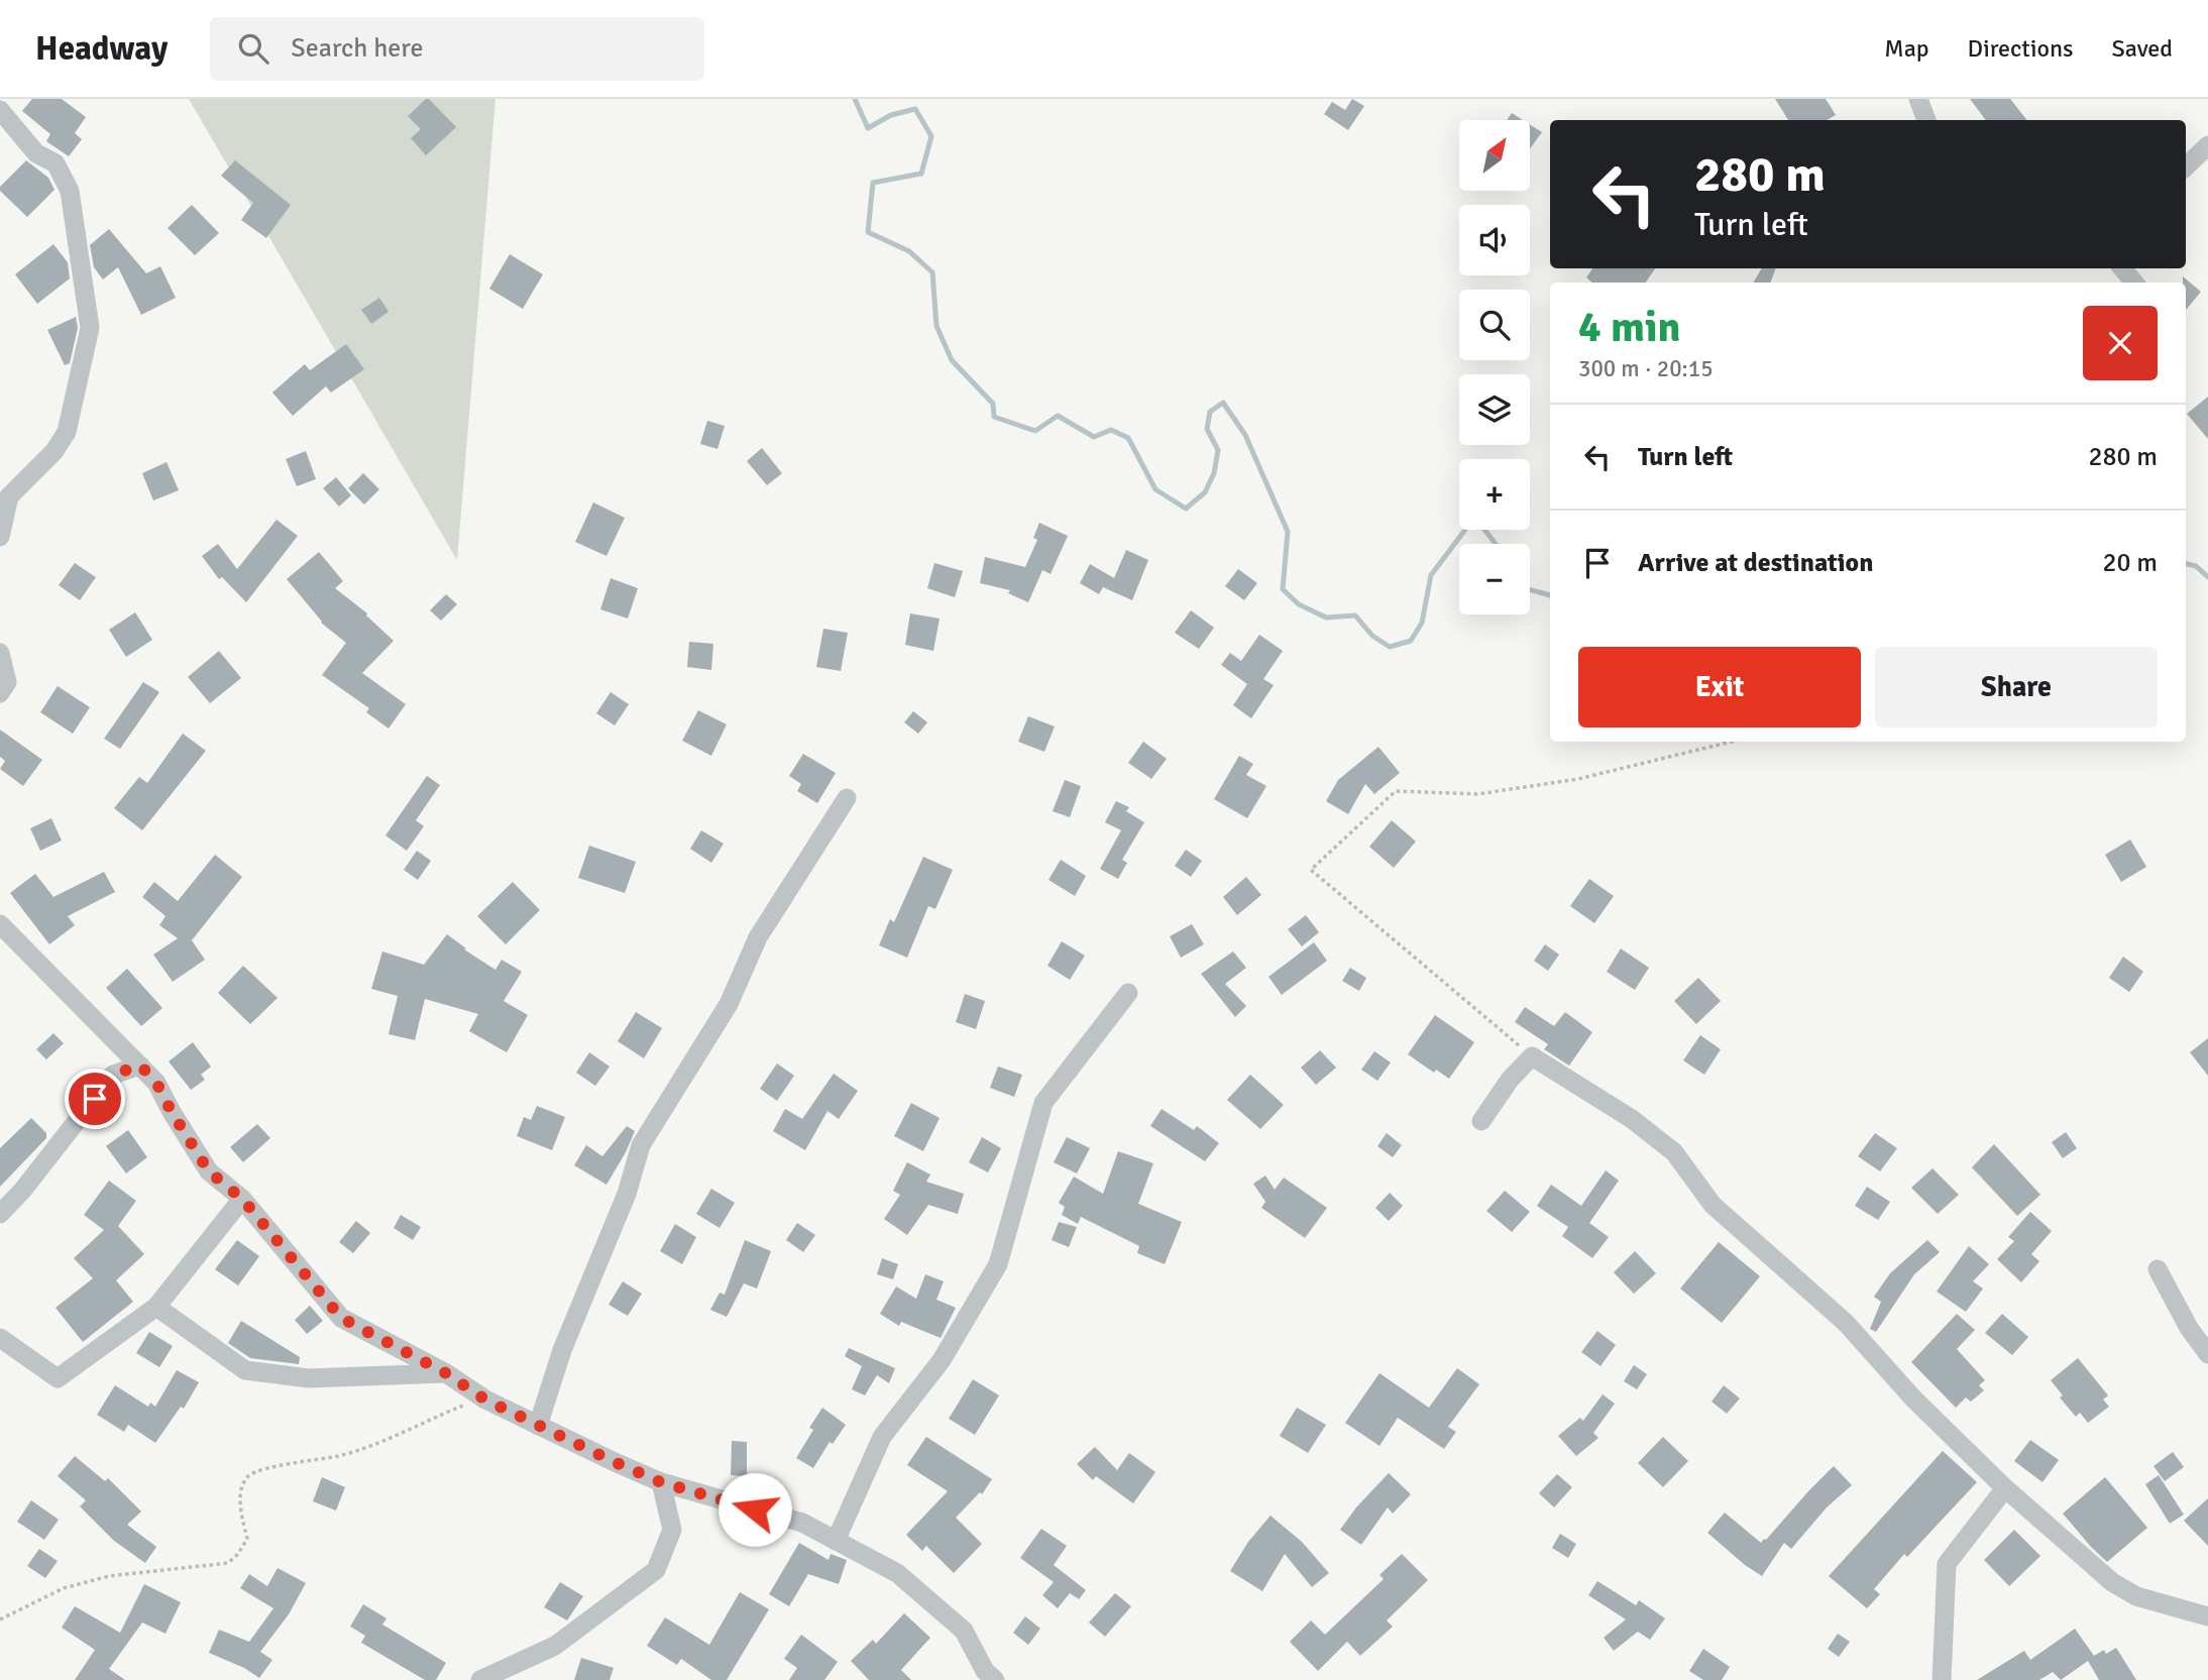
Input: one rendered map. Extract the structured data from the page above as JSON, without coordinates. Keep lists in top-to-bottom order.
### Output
{
  "north": "top right",
  "page": {
    "header": "Headway",
    "search": "Search here",
    "nav": ["Map", "Directions", "Saved"],
    "map_buttons": ["+", "−"],
    "turn": ["280 m", "Turn left"],
    "heading": ["4 min", "300 m · 20:15"],
    "list": [
      {
        "name": "Turn left",
        "value": "280 m"
      },
      {
        "name": "Arrive at destination",
        "value": "20 m"
      }
    ],
    "buttons": ["Exit", "Share"]
  }
}
